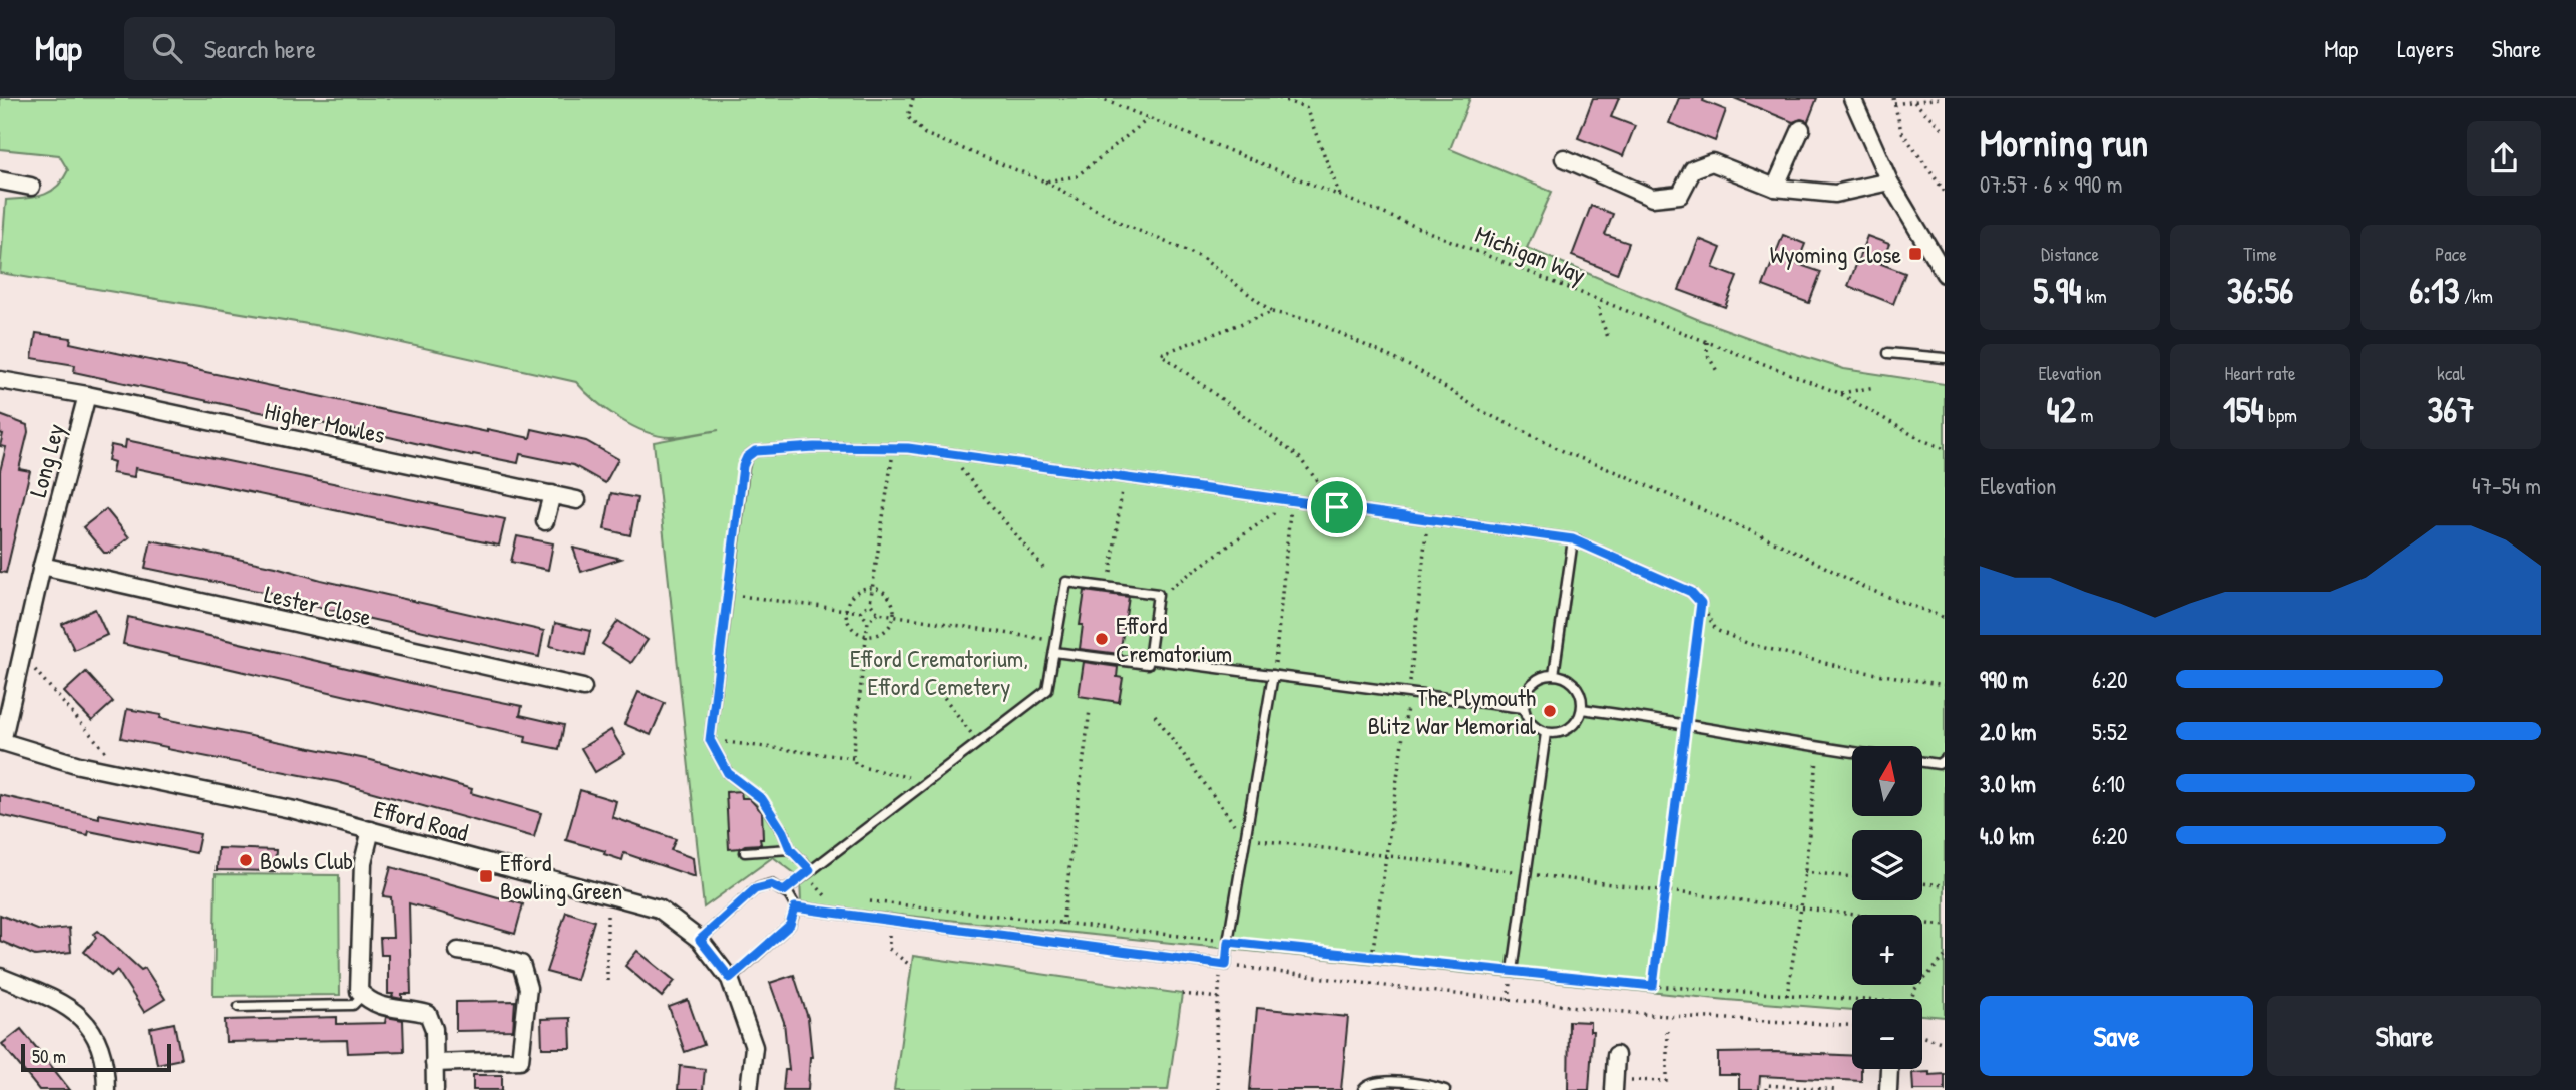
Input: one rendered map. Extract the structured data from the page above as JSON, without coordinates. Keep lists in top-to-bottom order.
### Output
{
  "streets": {
    "street": [
      "Higher Mowles",
      "Long Ley",
      "Lester Close",
      "Efford Road"
    ],
    "path": ["Michigan Way"]
  },
  "crossings": [
    ["Higher Mowles", "Long Ley"],
    ["Long Ley", "Lester Close"],
    ["Long Ley", "Efford Road"]
  ],
  "parks": ["Efford Crematorium, Efford Cemetery"],
  "places": {
    "transit": ["Wyoming Close", "Efford Bowling Green"],
    "other": ["Efford Crematorium", "The Plymouth Blitz War Memorial", "Bowls Club"]
  },
  "scale_bar": "50 m",
  "north": "top",
  "page": {
    "header": "Map",
    "search": "Search here",
    "nav": ["Map", "Layers", "Share"],
    "heading": ["Morning run", "07:57 · 6 × 990 m"],
    "stats": [
      ["Distance", "5.94 km"],
      ["Time", "36:56"],
      ["Pace", "6:13 /km"],
      ["Elevation", "42 m"],
      ["Heart rate", "154 bpm"],
      ["kcal", "367"]
    ],
    "chart": ["Elevation", "47–54 m"],
    "list": [
      {
        "name": "990 m",
        "note": "6:20"
      },
      {
        "name": "2.0 km",
        "note": "5:52"
      },
      {
        "name": "3.0 km",
        "note": "6:10"
      },
      {
        "name": "4.0 km",
        "note": "6:20"
      }
    ],
    "map_buttons": ["+", "−"],
    "buttons": ["Save", "Share"],
    "scale": "50 m"
  }
}
